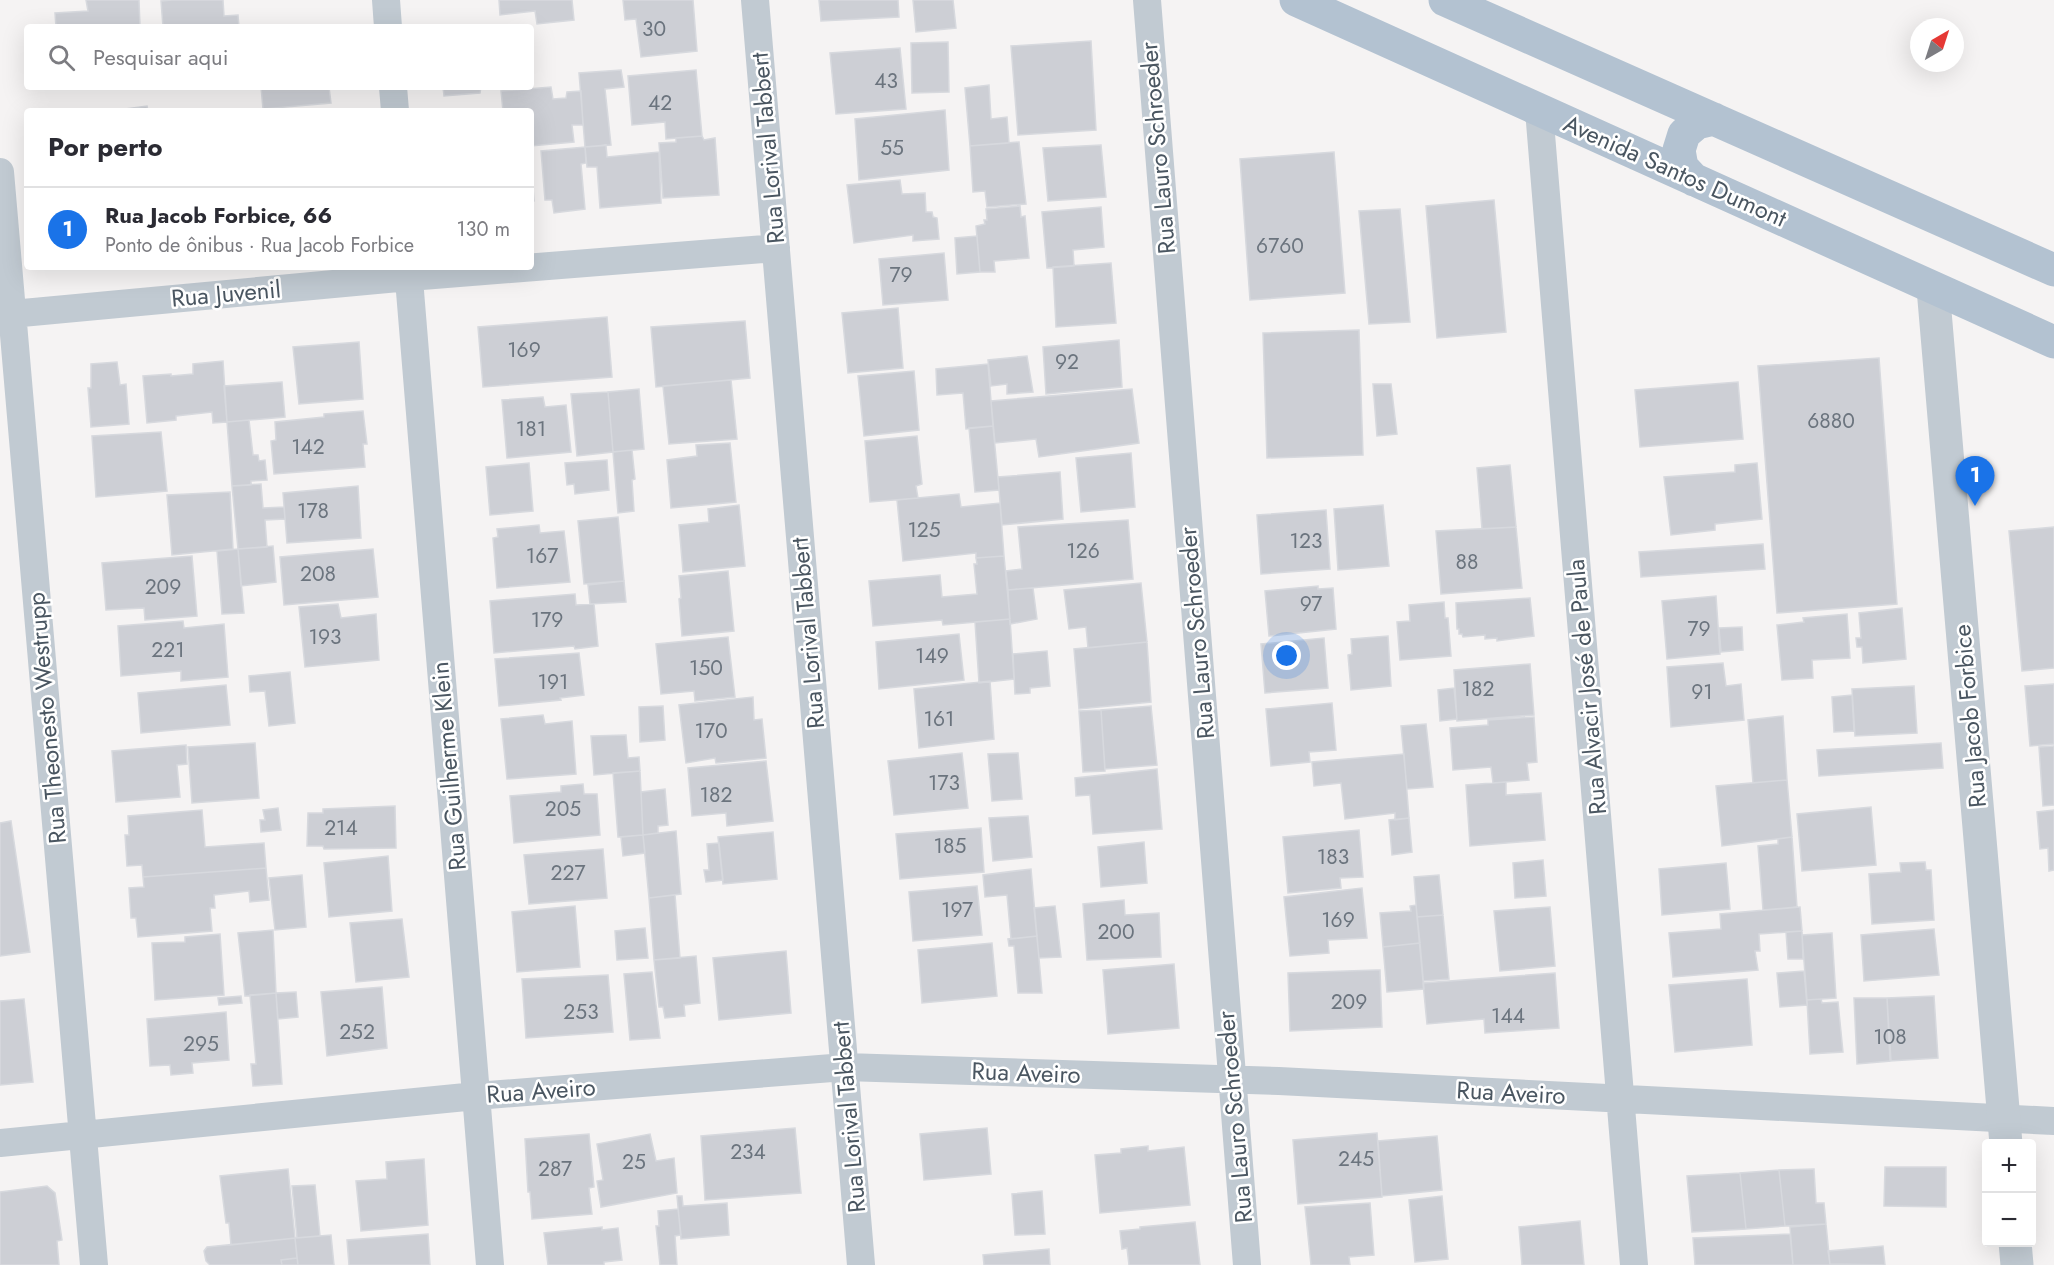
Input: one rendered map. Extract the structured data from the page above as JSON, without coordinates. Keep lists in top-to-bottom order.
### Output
{
  "streets": {
    "main road": ["Avenida Santos Dumont"],
    "street": [
      "Rua Lorival Tabbert",
      "Rua Lauro Schroeder",
      "Rua Juvenil",
      "Rua Alvacir José de Paula",
      "Rua Jacob Forbice",
      "Rua Theonesto Westrupp",
      "Rua Guilherme Klein",
      "Rua Aveiro"
    ]
  },
  "crossings": [
    ["Rua Lorival Tabbert", "Rua Juvenil"],
    ["Rua Lorival Tabbert", "Rua Aveiro"],
    ["Rua Lauro Schroeder", "Rua Aveiro"],
    ["Avenida Santos Dumont", "Rua Alvacir José de Paula"],
    ["Avenida Santos Dumont", "Rua Jacob Forbice"],
    ["Rua Juvenil", "Rua Theonesto Westrupp"],
    ["Rua Juvenil", "Rua Guilherme Klein"],
    ["Rua Alvacir José de Paula", "Rua Aveiro"],
    ["Rua Jacob Forbice", "Rua Aveiro"],
    ["Rua Theonesto Westrupp", "Rua Aveiro"],
    ["Rua Guilherme Klein", "Rua Aveiro"]
  ],
  "house_numbers": [
    "30",
    "43",
    "42",
    "55",
    "6760",
    "79",
    "169",
    "92",
    "6880",
    "181",
    "142",
    "178",
    "125",
    "123",
    "126",
    "167",
    "88",
    "208",
    "209",
    "97",
    "179",
    "79",
    "193",
    "221",
    "149",
    "150",
    "191",
    "182",
    "91",
    "161",
    "170",
    "173",
    "182",
    "205",
    "214",
    "185",
    "183",
    "227",
    "197",
    "169",
    "200",
    "209",
    "253",
    "144",
    "252",
    "108",
    "295",
    "234",
    "245",
    "25",
    "287"
  ],
  "north": "top right",
  "page": {
    "search": "Pesquisar aqui",
    "heading": "Por perto",
    "list": [
      {
        "mark": "1",
        "name": "Rua Jacob Forbice, 66",
        "note": "Ponto de ônibus · Rua Jacob Forbice",
        "value": "130 m"
      }
    ],
    "pins": "1",
    "map_buttons": ["+", "−"]
  }
}
